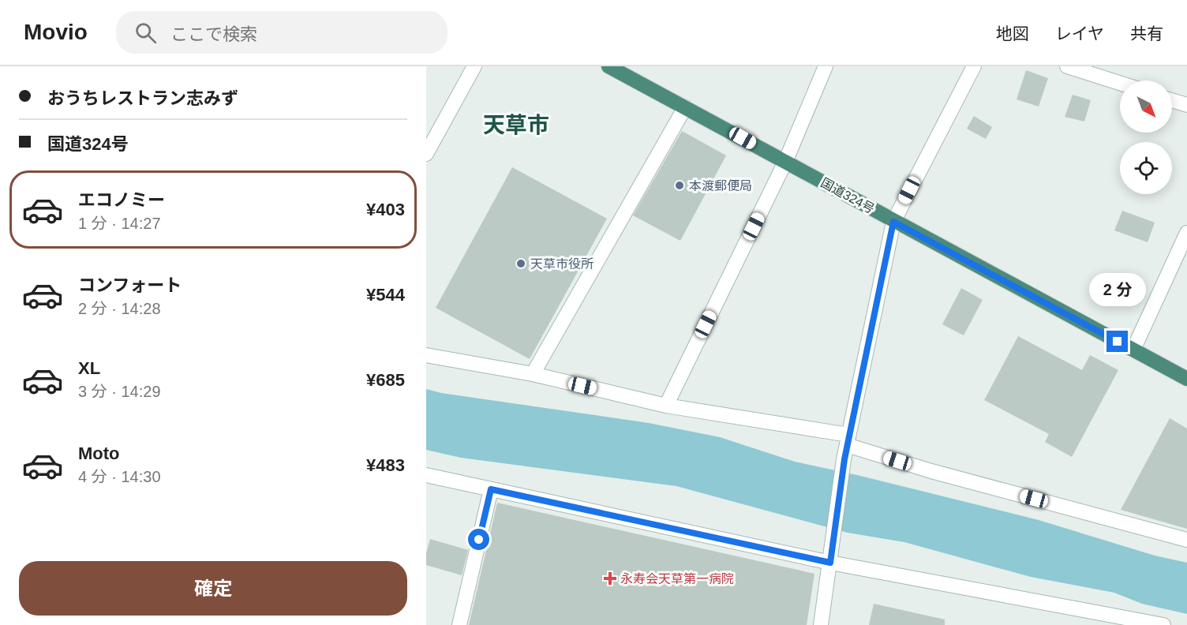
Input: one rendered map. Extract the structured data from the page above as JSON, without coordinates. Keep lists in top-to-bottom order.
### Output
{
  "streets": {
    "highway": ["国道324号"]
  },
  "districts": ["天草市"],
  "places": {
    "other": ["本渡郵便局", "天草市役所"],
    "health": ["永寿会天草第一病院"]
  },
  "north": "bottom right",
  "page": {
    "header": "Movio",
    "search": "ここで検索",
    "nav": ["地図", "レイヤ", "共有"],
    "banner": ["おうちレストラン志みず", "国道324号"],
    "list": [
      {
        "name": "エコノミー",
        "note": "1 分 · 14:27",
        "value": "¥403"
      },
      {
        "name": "コンフォート",
        "note": "2 分 · 14:28",
        "value": "¥544"
      },
      {
        "name": "XL",
        "note": "3 分 · 14:29",
        "value": "¥685"
      },
      {
        "name": "Moto",
        "note": "4 分 · 14:30",
        "value": "¥483"
      }
    ],
    "bubble": "2 分",
    "buttons": "確定"
  }
}
